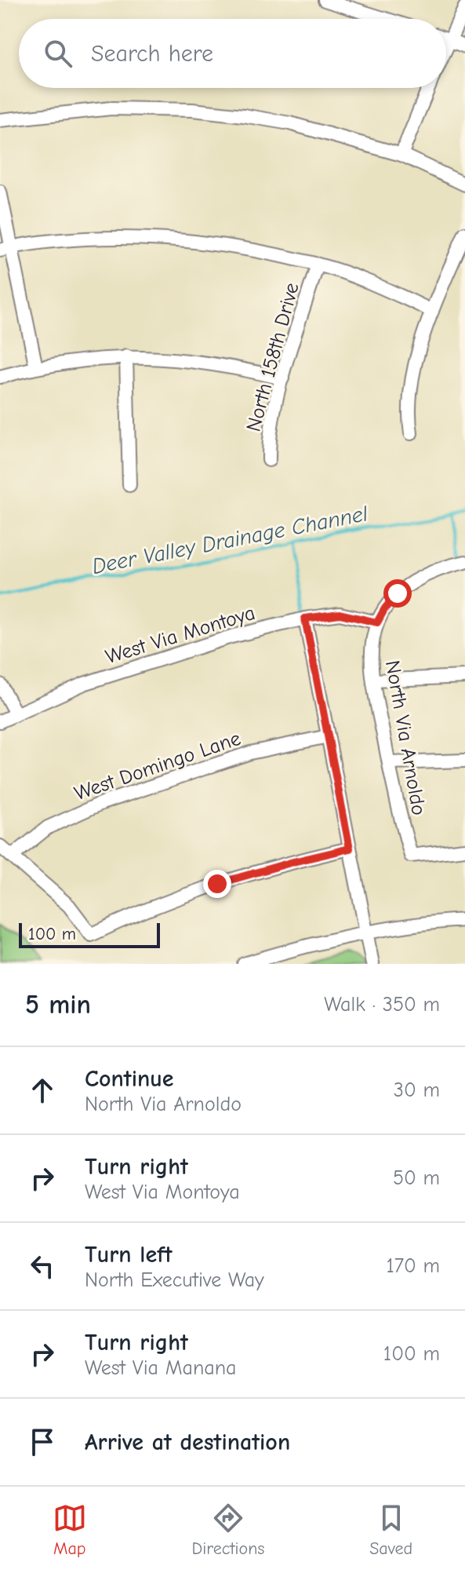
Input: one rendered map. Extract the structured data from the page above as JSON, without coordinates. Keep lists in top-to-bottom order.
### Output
{
  "streets": {
    "street": [
      "North 158th Drive",
      "West Via Montoya",
      "North Via Arnoldo",
      "West Domingo Lane"
    ]
  },
  "crossings": [
    ["West Via Montoya", "North Via Arnoldo"]
  ],
  "water": ["Deer Valley Drainage Channel"],
  "scale_bar": "100 m",
  "page": {
    "search": "Search here",
    "scale": "100 m",
    "heading": ["5 min", "Walk · 350 m"],
    "list": [
      ["Continue", "North Via Arnoldo", "30 m"],
      ["Turn right", "West Via Montoya", "50 m"],
      ["Turn left", "North Executive Way", "170 m"],
      ["Turn right", "West Via Manana", "100 m"],
      "Arrive at destination"
    ],
    "nav": ["Map", "Directions", "Saved"]
  }
}
